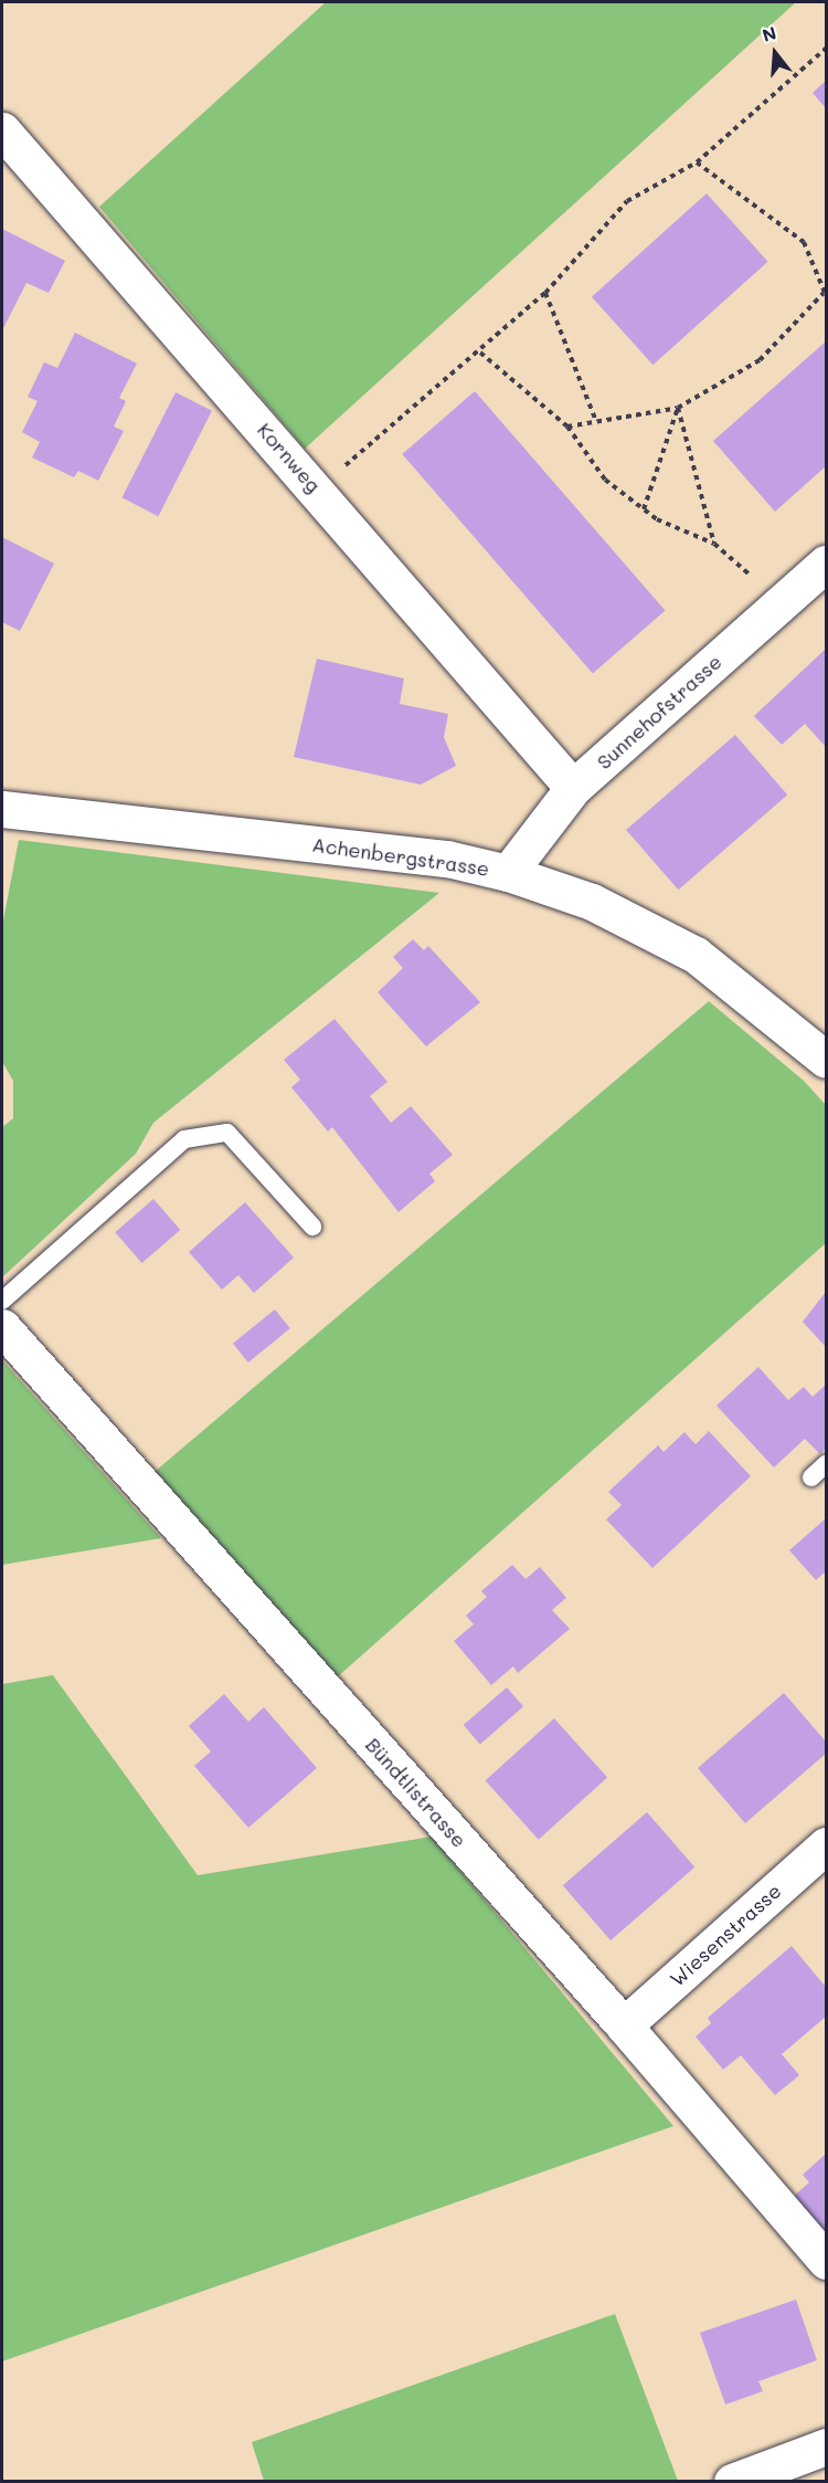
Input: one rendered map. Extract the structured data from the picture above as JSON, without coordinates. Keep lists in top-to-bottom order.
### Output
{
  "streets": {
    "street": [
      "Kornweg",
      "Sunnehofstrasse",
      "Achenbergstrasse",
      "Bündtlistrasse",
      "Wiesenstrasse"
    ]
  },
  "crossings": [
    ["Kornweg", "Sunnehofstrasse"],
    ["Sunnehofstrasse", "Achenbergstrasse"],
    ["Bündtlistrasse", "Wiesenstrasse"]
  ],
  "north": "top"
}
